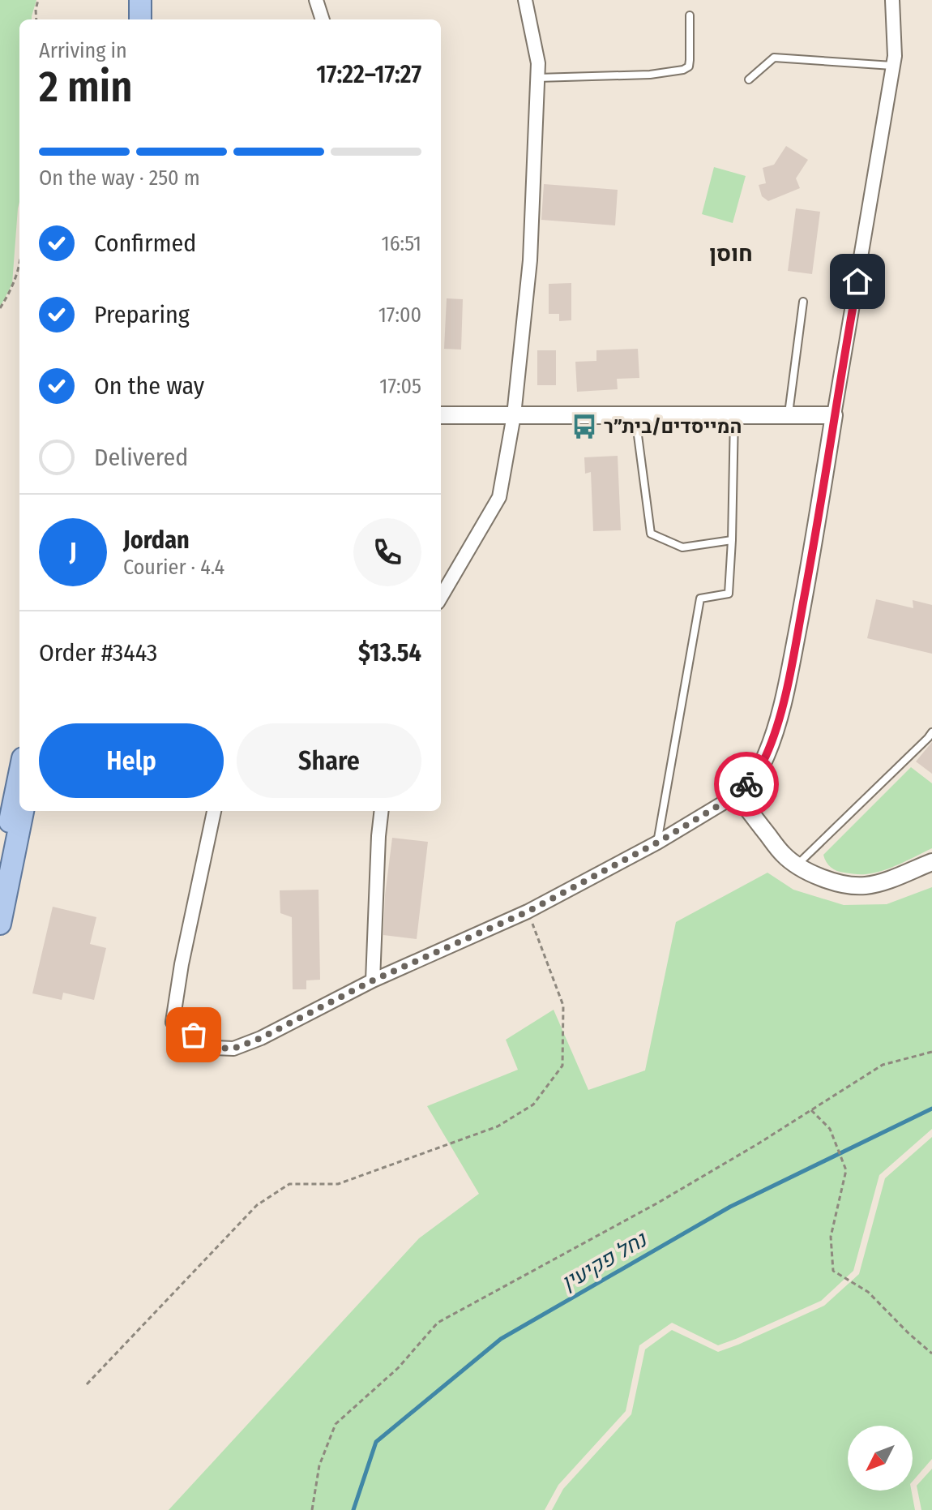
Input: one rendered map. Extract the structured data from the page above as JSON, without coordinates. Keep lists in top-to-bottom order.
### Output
{
  "districts": ["חוסן"],
  "water": ["נחל פקיעין"],
  "places": {
    "bus stop": ["המייסדים/בית״ר"]
  },
  "north": "bottom left",
  "page": {
    "heading": ["2 min", "Arriving in", "17:22–17:27"],
    "panel": [
      "Jordan",
      "Courier · 4.4",
      "Order #3443",
      "$13.54"
    ],
    "bar": "On the way · 250 m",
    "list": [
      ["Confirmed", "16:51"],
      ["Preparing", "17:00"],
      ["On the way", "17:05"],
      "Delivered"
    ],
    "round": "J",
    "buttons": ["Help", "Share"]
  }
}
